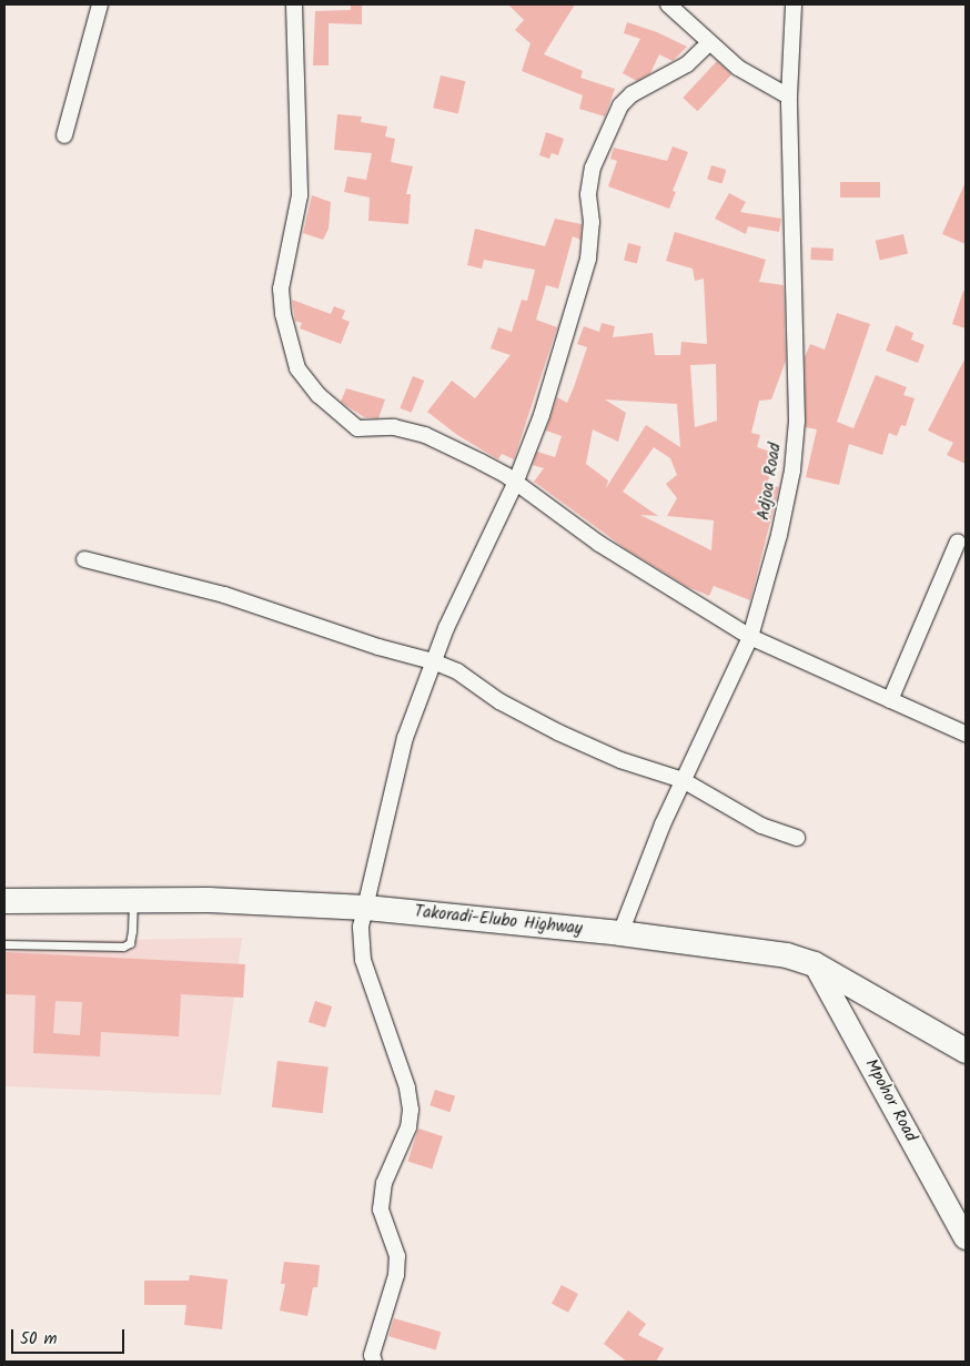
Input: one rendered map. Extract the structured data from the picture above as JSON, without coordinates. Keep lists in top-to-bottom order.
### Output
{
  "streets": {
    "highway": ["Takoradi-Elubo Highway"],
    "main road": ["Mpohor Road"],
    "street": ["Adjoa Road"]
  },
  "crossings": [
    ["Adjoa Road", "Takoradi-Elubo Highway"],
    ["Takoradi-Elubo Highway", "Mpohor Road"]
  ],
  "scale_bar": "50 m"
}
